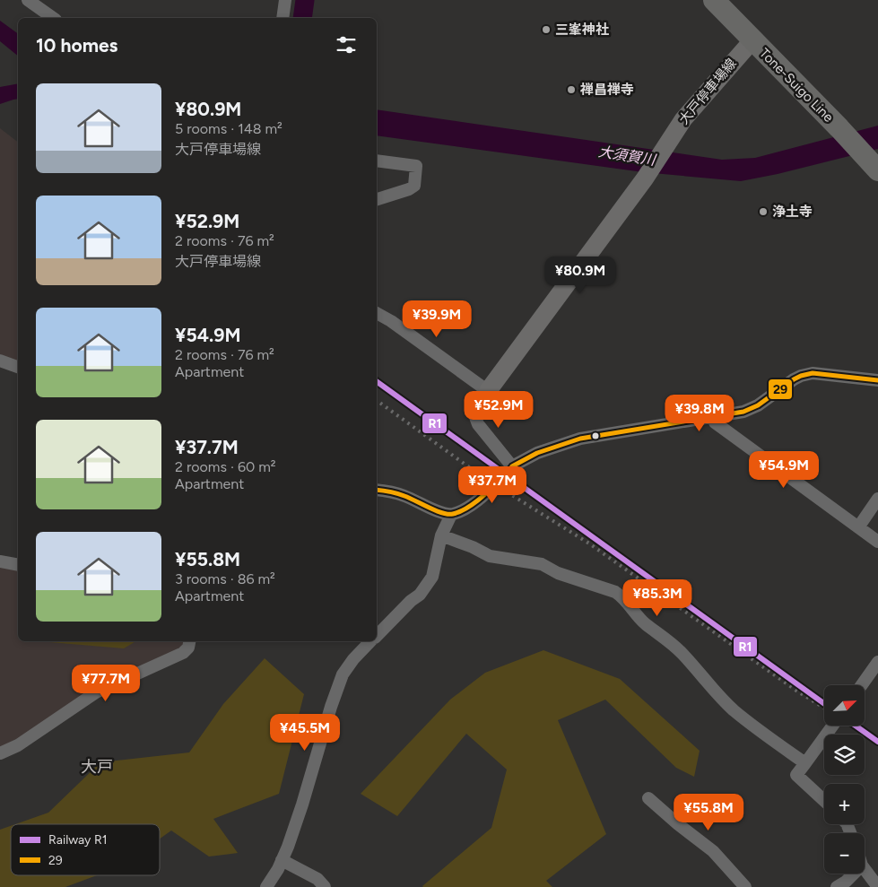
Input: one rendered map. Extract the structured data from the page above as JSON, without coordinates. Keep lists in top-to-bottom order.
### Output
{
  "streets": {
    "highway": ["Tone-Suigo Line"],
    "main road": ["大戸停車場線"]
  },
  "crossings": [
    ["Tone-Suigo Line", "大戸停車場線"]
  ],
  "districts": ["大戸"],
  "water": ["大須賀川"],
  "places": ["三峯神社", "禅昌禅寺", "浄土寺"],
  "lines": ["transit line 29", "rail line R1"],
  "legend": ["Railway R1", "29"],
  "north": "top right",
  "page": {
    "heading": "10 homes",
    "list": [
      {
        "name": "¥80.9M",
        "note": "5 rooms · 148 m² · 大戸停車場線"
      },
      {
        "name": "¥52.9M",
        "note": "2 rooms · 76 m² · 大戸停車場線"
      },
      {
        "name": "¥54.9M",
        "note": "2 rooms · 76 m² · Apartment"
      },
      {
        "name": "¥37.7M",
        "note": "2 rooms · 60 m² · Apartment"
      },
      {
        "name": "¥55.8M",
        "note": "3 rooms · 86 m² · Apartment"
      }
    ],
    "price": [
      "¥80.9M",
      "¥39.9M",
      "¥52.9M",
      "¥39.8M",
      "¥54.9M",
      "¥37.7M",
      "¥85.3M",
      "¥77.7M",
      "¥45.5M",
      "¥55.8M"
    ],
    "map_buttons": ["+", "−"]
  }
}
